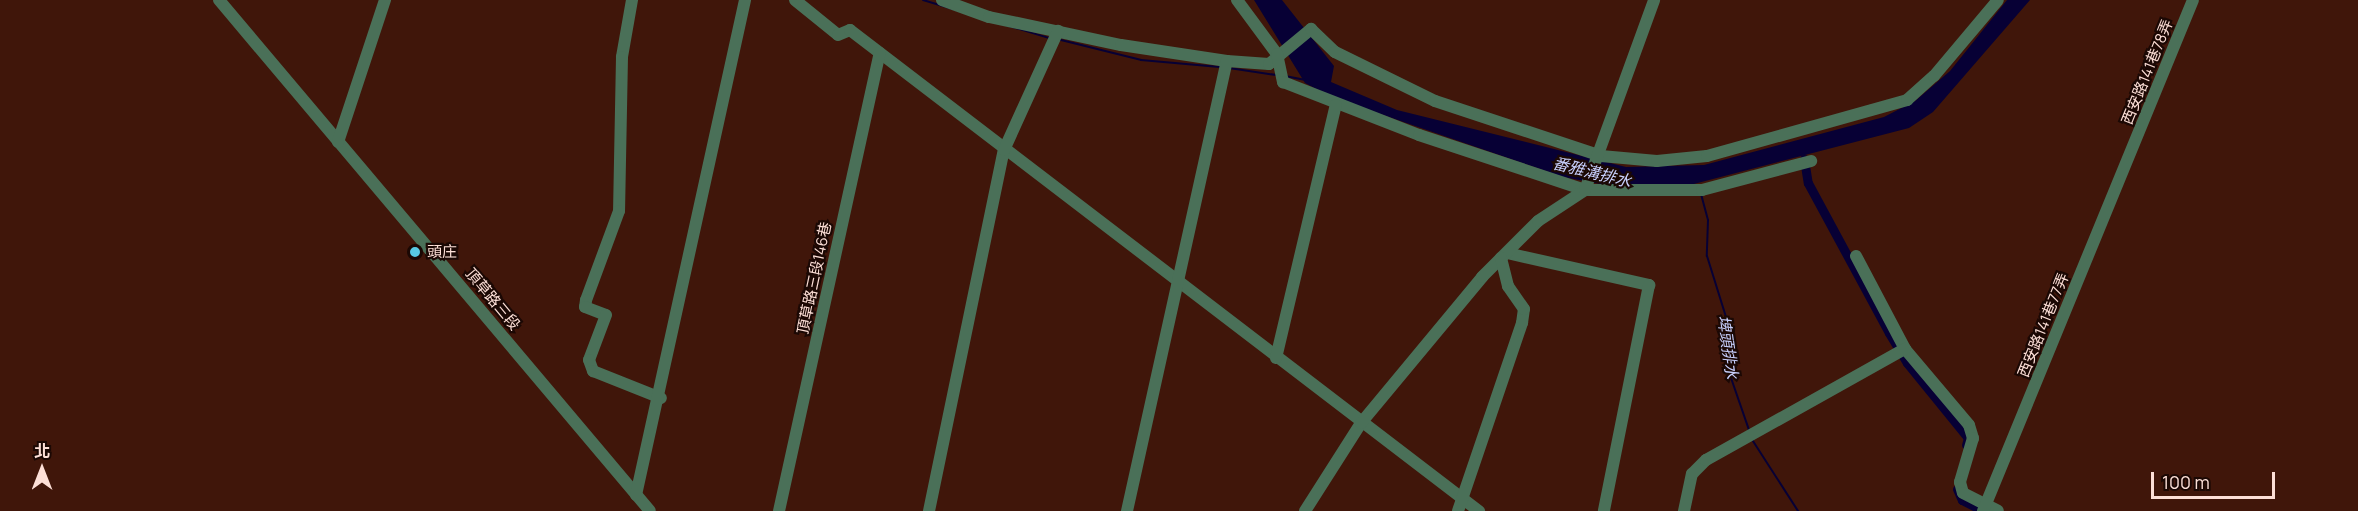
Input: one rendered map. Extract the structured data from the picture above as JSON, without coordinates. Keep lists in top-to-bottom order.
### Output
{
  "streets": {
    "street": [
      "西安路141巷78弄",
      "頂草路三段146巷",
      "頂草路三段",
      "西安路141巷77弄"
    ]
  },
  "crossings": [
    ["西安路141巷78弄", "西安路141巷77弄"]
  ],
  "water": ["番雅溝排水", "埤頭排水"],
  "places": ["頭庄"],
  "scale_bar": "100 m",
  "north": "top"
}
